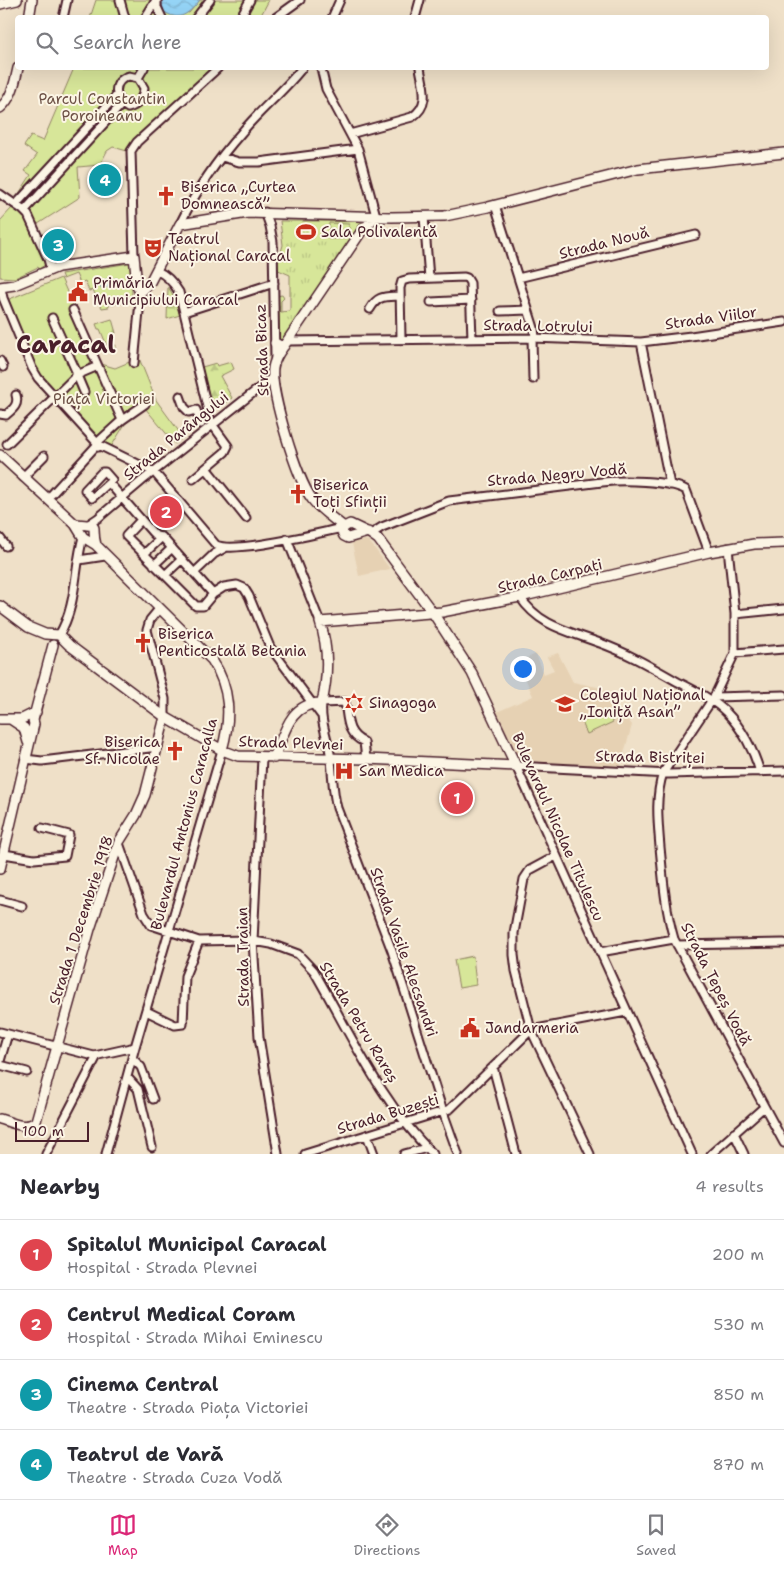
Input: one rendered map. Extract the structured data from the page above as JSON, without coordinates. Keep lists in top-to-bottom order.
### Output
{
  "streets": {
    "main road": [
      "Strada Bicaz",
      "Strada Carpați",
      "Strada Plevnei",
      "Bulevardul Antonius Caracalla",
      "Bulevardul Nicolae Titulescu",
      "Strada 1 Decembrie 1918"
    ],
    "street": [
      "Strada Nouă",
      "Strada Viilor",
      "Strada Lotrului",
      "Strada Parângului",
      "Strada Negru Vodă",
      "Strada Bistriței",
      "Strada Vasile Alecsandri",
      "Strada Traian",
      "Strada Țepeș Vodă",
      "Strada Petru Rareș",
      "Strada Buzești"
    ]
  },
  "crossings": [
    ["Strada Viilor", "Strada Lotrului"],
    ["Strada Bicaz", "Strada Parângului"],
    ["Strada Bicaz", "Bulevardul Nicolae Titulescu"],
    ["Strada Parângului", "Bulevardul Antonius Caracalla"],
    ["Strada Negru Vodă", "Strada Carpați"],
    ["Strada Negru Vodă", "Bulevardul Nicolae Titulescu"],
    ["Strada Carpați", "Bulevardul Nicolae Titulescu"],
    ["Strada Carpați", "Strada Țepeș Vodă"],
    ["Strada Plevnei", "Strada Bistriței"],
    ["Strada Plevnei", "Bulevardul Antonius Caracalla"],
    ["Strada Plevnei", "Bulevardul Nicolae Titulescu"],
    ["Strada Plevnei", "Strada 1 Decembrie 1918"],
    ["Strada Plevnei", "Strada Vasile Alecsandri"],
    ["Strada Plevnei", "Strada Traian"],
    ["Strada Bistriței", "Bulevardul Nicolae Titulescu"],
    ["Strada Bistriței", "Strada Țepeș Vodă"],
    ["Bulevardul Antonius Caracalla", "Strada 1 Decembrie 1918"],
    ["Bulevardul Antonius Caracalla", "Strada Petru Rareș"],
    ["Strada 1 Decembrie 1918", "Strada Petru Rareș"],
    ["Strada Vasile Alecsandri", "Strada Buzești"],
    ["Strada Traian", "Strada Petru Rareș"],
    ["Strada Petru Rareș", "Strada Buzești"]
  ],
  "districts": ["Caracal"],
  "parks": ["Parcul Constantin Poroineanu", "Piața Victoriei"],
  "places": {
    "church": [
      "Biserica „Curtea Domnească”",
      "Biserica Toți Sfinții",
      "Biserica Penticostală Betania",
      "Biserica Sf. Nicolae"
    ],
    "sports": ["Sala Polivalentă"],
    "theatre": ["Teatrul Național Caracal"],
    "public building": ["Primăria Municipiului Caracal", "Jandarmeria"],
    "synagogue": ["Sinagoga"],
    "school or university": ["Colegiul Național „Ioniță Asan”"],
    "hospital": ["San Medica"]
  },
  "scale_bar": "100 m",
  "page": {
    "search": "Search here",
    "pins": [
      "4",
      "3",
      "2",
      "1"
    ],
    "scale": "100 m",
    "heading": ["Nearby", "4 results"],
    "list": [
      {
        "mark": "1",
        "name": "Spitalul Municipal Caracal",
        "note": "Hospital · Strada Plevnei",
        "value": "200 m"
      },
      {
        "mark": "2",
        "name": "Centrul Medical Coram",
        "note": "Hospital · Strada Mihai Eminescu",
        "value": "530 m"
      },
      {
        "mark": "3",
        "name": "Cinema Central",
        "note": "Theatre · Strada Piața Victoriei",
        "value": "850 m"
      },
      {
        "mark": "4",
        "name": "Teatrul de Vară",
        "note": "Theatre · Strada Cuza Vodă",
        "value": "870 m"
      }
    ],
    "nav": ["Map", "Directions", "Saved"]
  }
}
